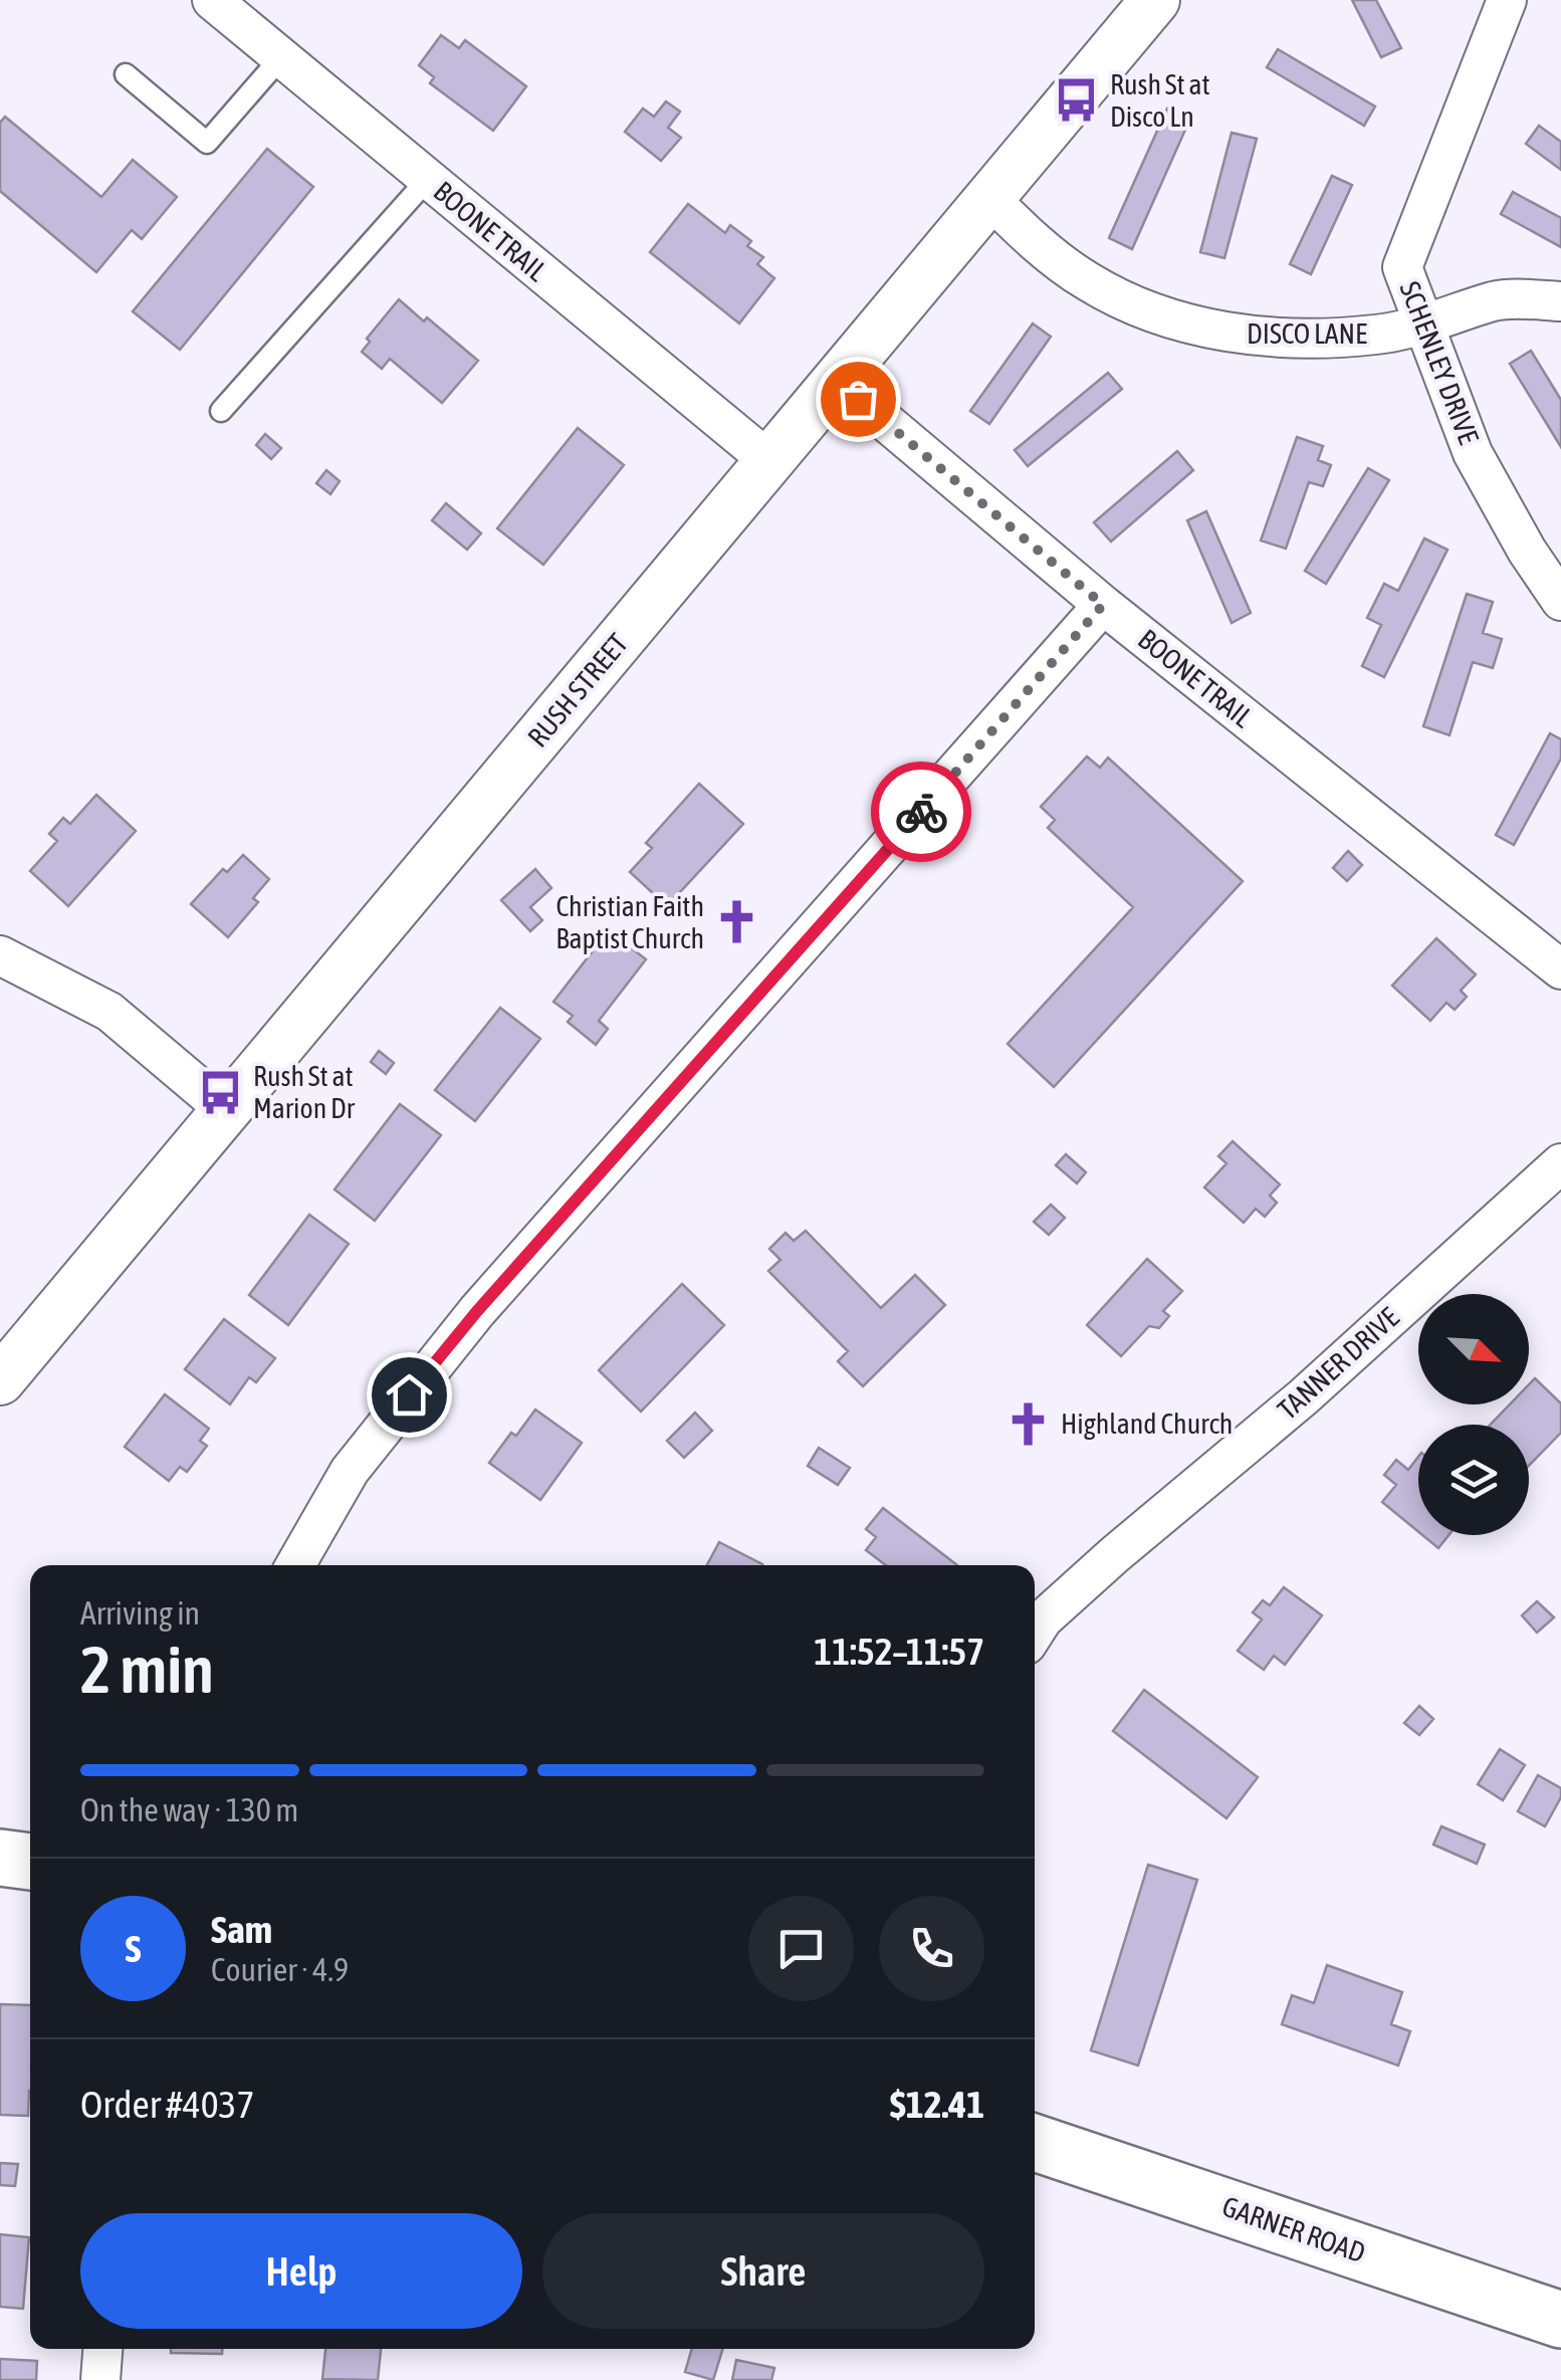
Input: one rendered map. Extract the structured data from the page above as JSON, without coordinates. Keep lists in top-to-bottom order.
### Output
{
  "streets": {
    "main road": ["GARNER ROAD"],
    "street": [
      "BOONE TRAIL",
      "DISCO LANE",
      "SCHENLEY DRIVE",
      "RUSH STREET",
      "TANNER DRIVE"
    ]
  },
  "crossings": [
    ["BOONE TRAIL", "RUSH STREET"],
    ["DISCO LANE", "SCHENLEY DRIVE"],
    ["DISCO LANE", "RUSH STREET"]
  ],
  "places": {
    "bus stop": ["Rush St at Disco Ln", "Rush St at Marion Dr"],
    "church": ["Christian Faith Baptist Church", "Highland Church"]
  },
  "north": "bottom right",
  "page": {
    "heading": ["2 min", "Arriving in", "11:52–11:57"],
    "panel": [
      "Sam",
      "Courier · 4.9",
      "Order #4037",
      "$12.41"
    ],
    "bar": "On the way · 130 m",
    "round": "S",
    "buttons": ["Help", "Share"]
  }
}
